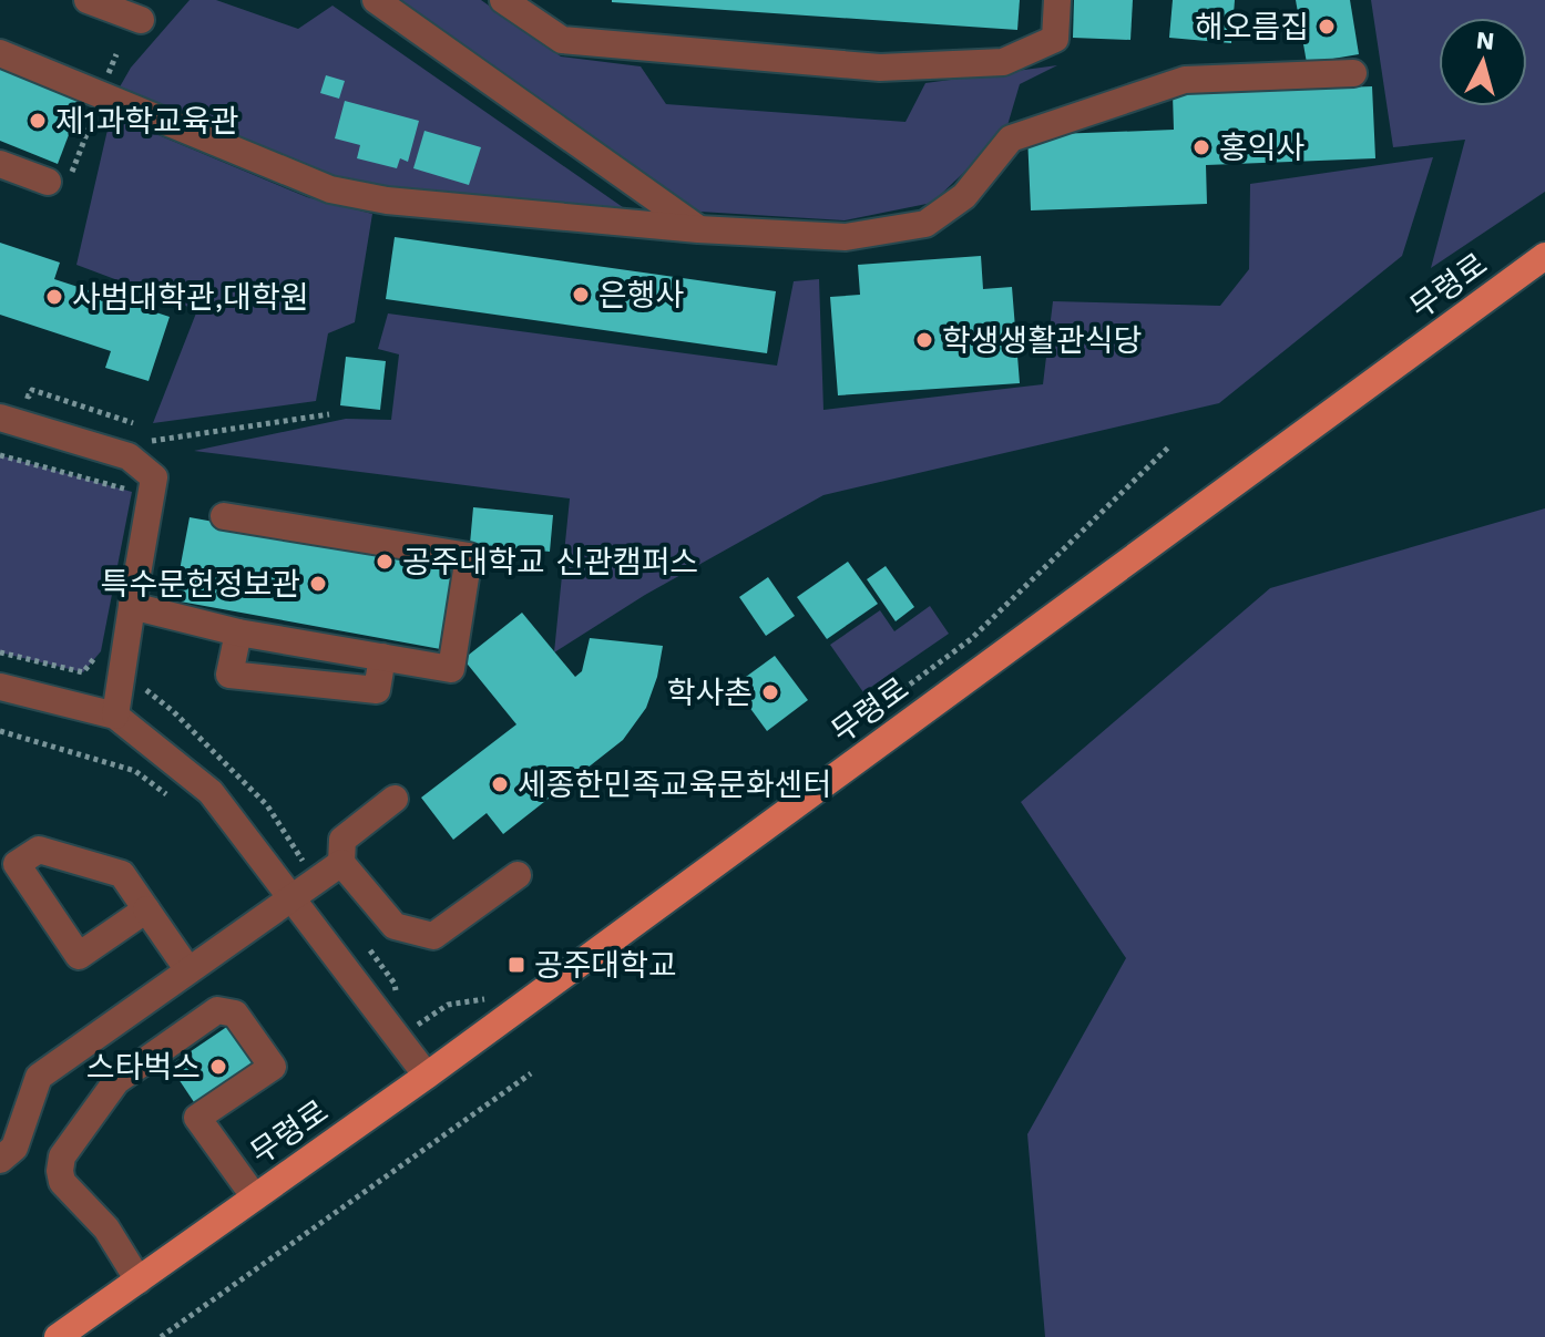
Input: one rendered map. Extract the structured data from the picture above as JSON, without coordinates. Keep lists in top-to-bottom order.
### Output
{
  "streets": {
    "main road": ["무령로"]
  },
  "places": {
    "other": [
      "해오름집",
      "제1과학교육관",
      "홍익사",
      "은행사",
      "사범대학관,대학원",
      "학생생활관식당",
      "공주대학교 신관캠퍼스",
      "특수문헌정보관",
      "학사촌",
      "세종한민족교육문화센터",
      "스타벅스"
    ],
    "transit": ["공주대학교"]
  },
  "north": "top"
}
